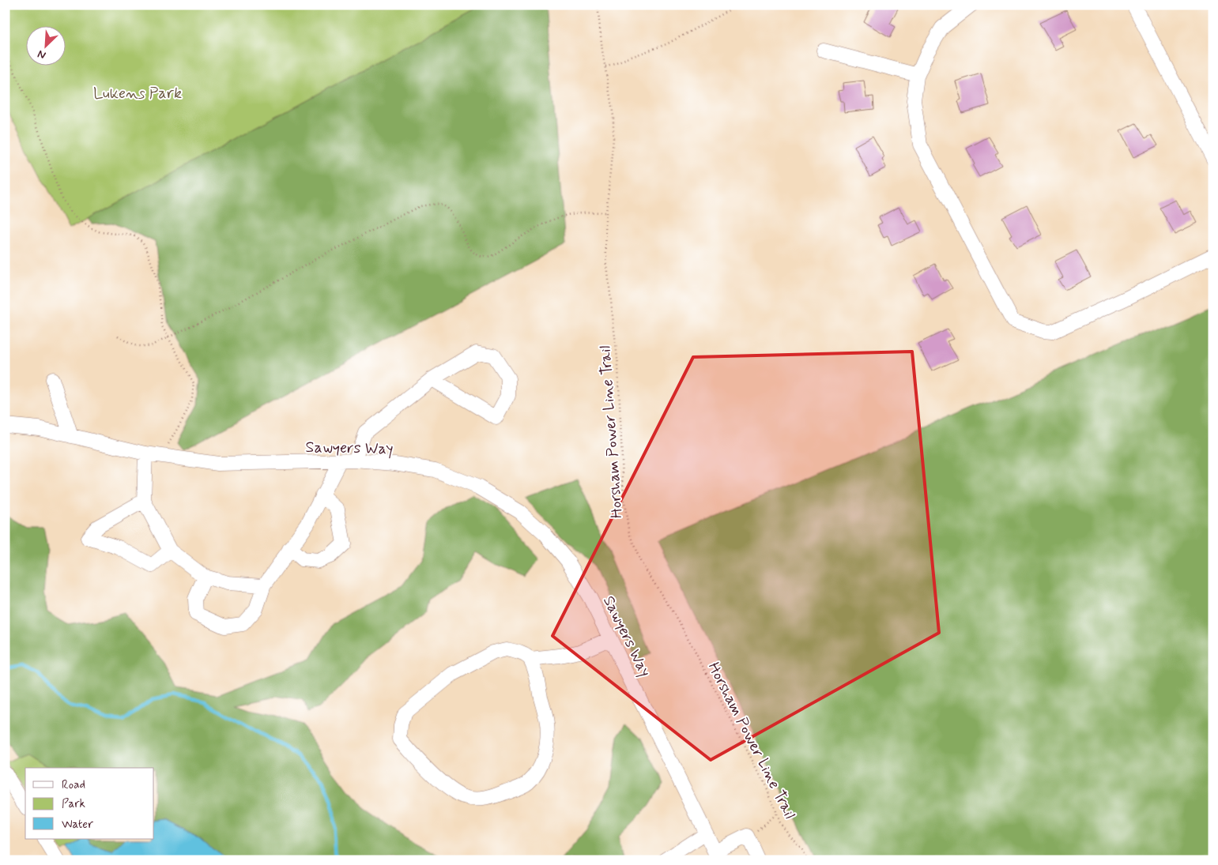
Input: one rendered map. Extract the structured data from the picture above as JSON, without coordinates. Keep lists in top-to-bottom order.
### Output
{
  "streets": {
    "street": ["Sawyers Way"],
    "path": ["Horsham Power Line Trail"]
  },
  "parks": ["Lukens Park"],
  "legend": ["Road", "Park", "Water"],
  "north": "bottom left"
}
